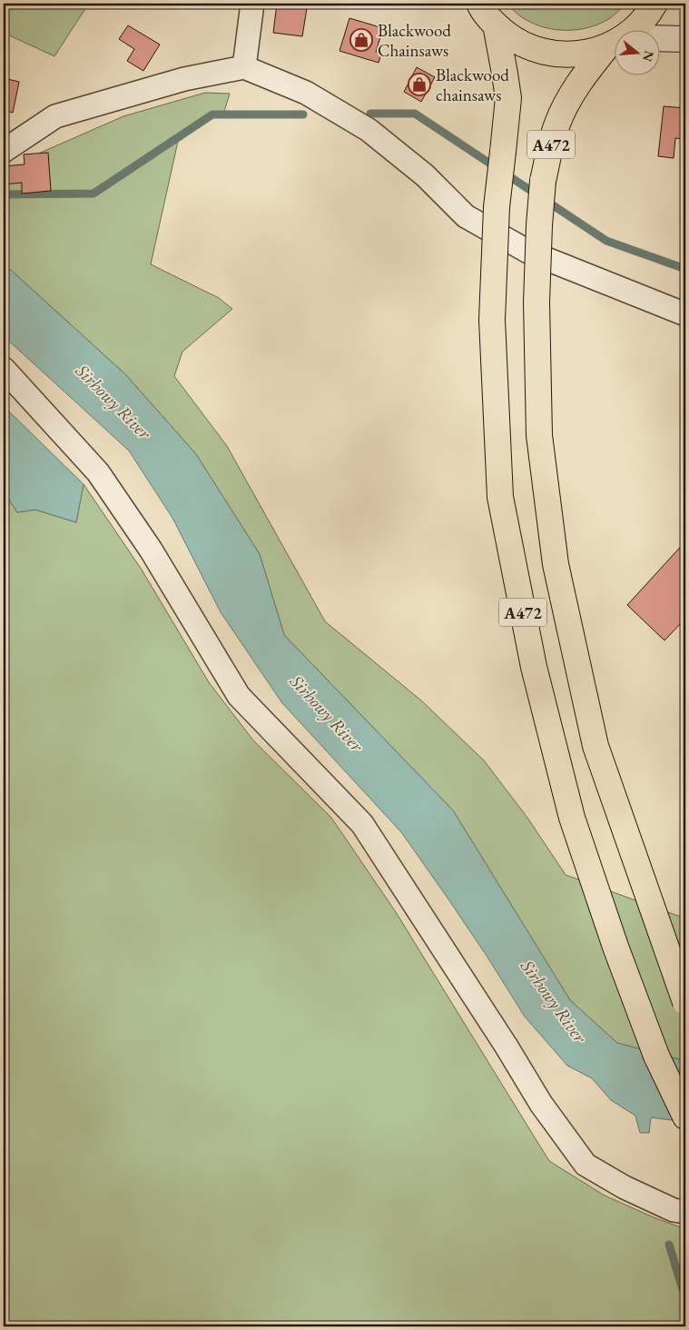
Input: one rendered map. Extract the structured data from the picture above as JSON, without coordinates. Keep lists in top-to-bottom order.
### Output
{
  "streets": {
    "main road": ["A472"]
  },
  "water": ["Sirhowy River"],
  "places": {
    "shop": ["Blackwood Chainsaws", "Blackwood chainsaws"]
  },
  "north": "right"
}
